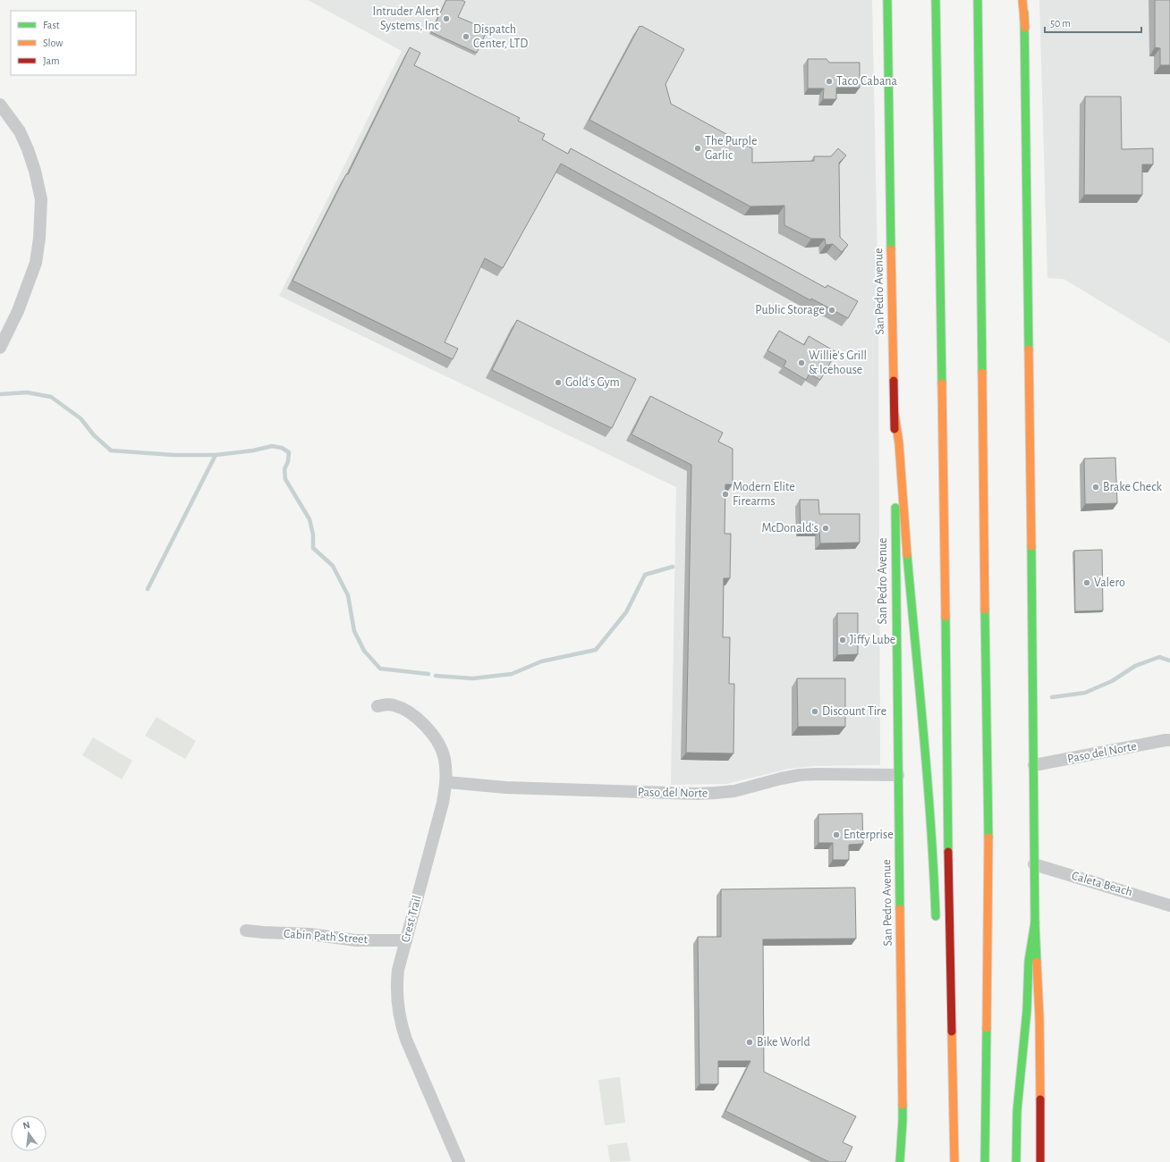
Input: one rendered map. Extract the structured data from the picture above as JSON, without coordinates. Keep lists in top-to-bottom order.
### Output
{
  "streets": {
    "main road": ["San Pedro Avenue"],
    "street": [
      "Paso del Norte",
      "Caleta Beach",
      "Crest Trail",
      "Cabin Path Street"
    ]
  },
  "crossings": [
    ["San Pedro Avenue", "Paso del Norte"],
    ["Paso del Norte", "Crest Trail"],
    ["Crest Trail", "Cabin Path Street"]
  ],
  "places": [
    "Intruder Alert Systems, Inc",
    "Dispatch Center, LTD",
    "Taco Cabana",
    "The Purple Garlic",
    "Public Storage",
    "Willie's Grill & Icehouse",
    "Gold's Gym",
    "Brake Check",
    "Modern Elite Firearms",
    "McDonald's",
    "Valero",
    "Jiffy Lube",
    "Discount Tire",
    "Enterprise",
    "Bike World"
  ],
  "legend": ["Fast", "Slow", "Jam"],
  "scale_bar": "50 m",
  "north": "top"
}
